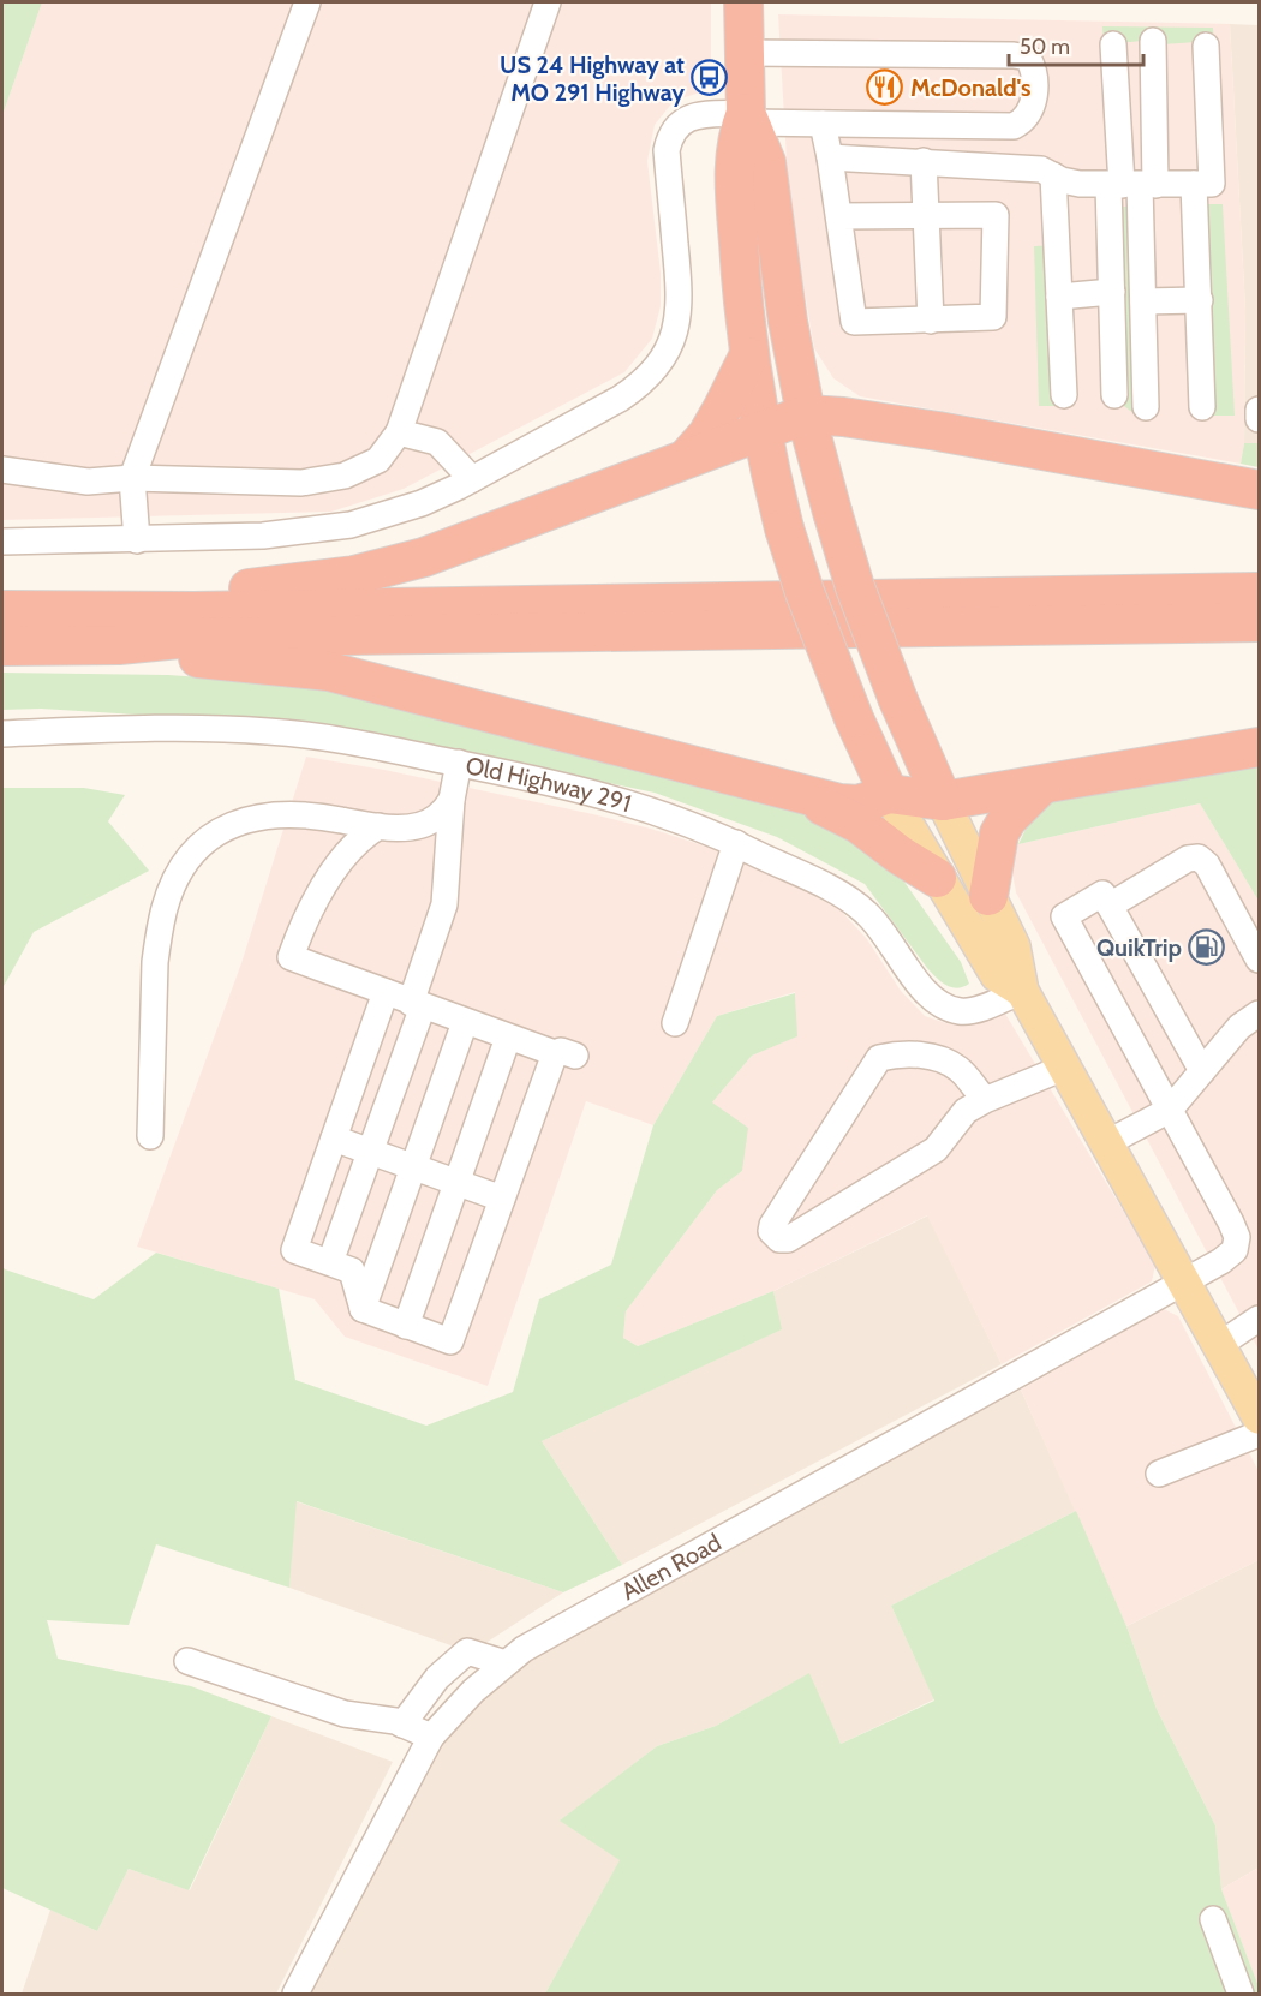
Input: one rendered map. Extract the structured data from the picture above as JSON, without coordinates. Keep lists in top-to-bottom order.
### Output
{
  "streets": {
    "street": ["Old Highway 291", "Allen Road"]
  },
  "places": {
    "bus stop": ["US 24 Highway at MO 291 Highway"],
    "restaurant": ["McDonald's"],
    "fuel station": ["QuikTrip"]
  },
  "scale_bar": "50 m"
}
